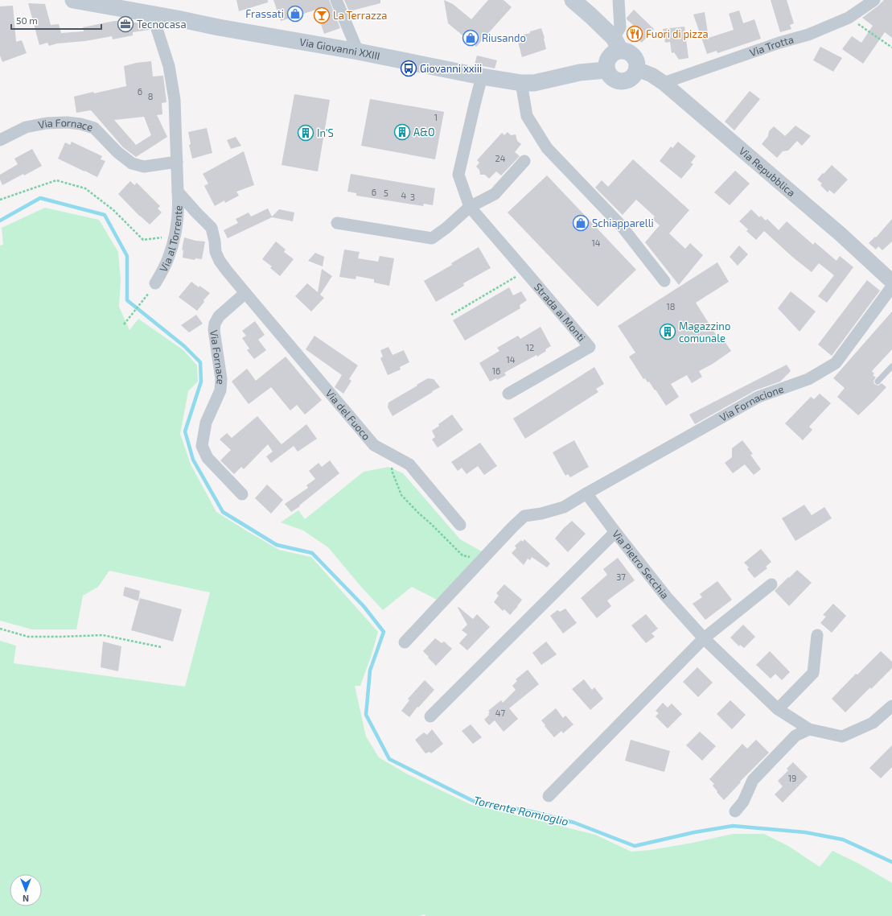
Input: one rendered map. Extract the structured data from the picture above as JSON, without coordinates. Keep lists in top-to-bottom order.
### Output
{
  "streets": {
    "main road": ["Via Giovanni XXIII"],
    "street": [
      "Via Trotta",
      "Via Fornace",
      "Via Repubblica",
      "Via al Torrente",
      "Strada ai Monti",
      "Via Fornacione",
      "Via del Fuoco",
      "Via Pietro Secchia"
    ]
  },
  "crossings": [
    ["Via Trotta", "Via Repubblica"],
    ["Via Giovanni XXIII", "Via Repubblica"],
    ["Via Giovanni XXIII", "Strada ai Monti"],
    ["Via Fornace", "Via del Fuoco"],
    ["Via Fornacione", "Via Pietro Secchia"]
  ],
  "water": ["Torrente Romioglio"],
  "places": {
    "shop": ["Frassati", "Riusando", "Schiapparelli"],
    "bar": ["La Terrazza"],
    "office": ["Tecnocasa"],
    "restaurant": ["Fuori di pizza"],
    "bus stop": ["Giovanni xxiii"],
    "building": ["A&O", "In'S", "Magazzino comunale"]
  },
  "house_numbers": [
    "6",
    "8",
    "1",
    "24",
    "6",
    "5",
    "4",
    "3",
    "14",
    "18",
    "12",
    "14",
    "16",
    "37",
    "47",
    "19"
  ],
  "scale_bar": "50 m",
  "north": "bottom"
}
